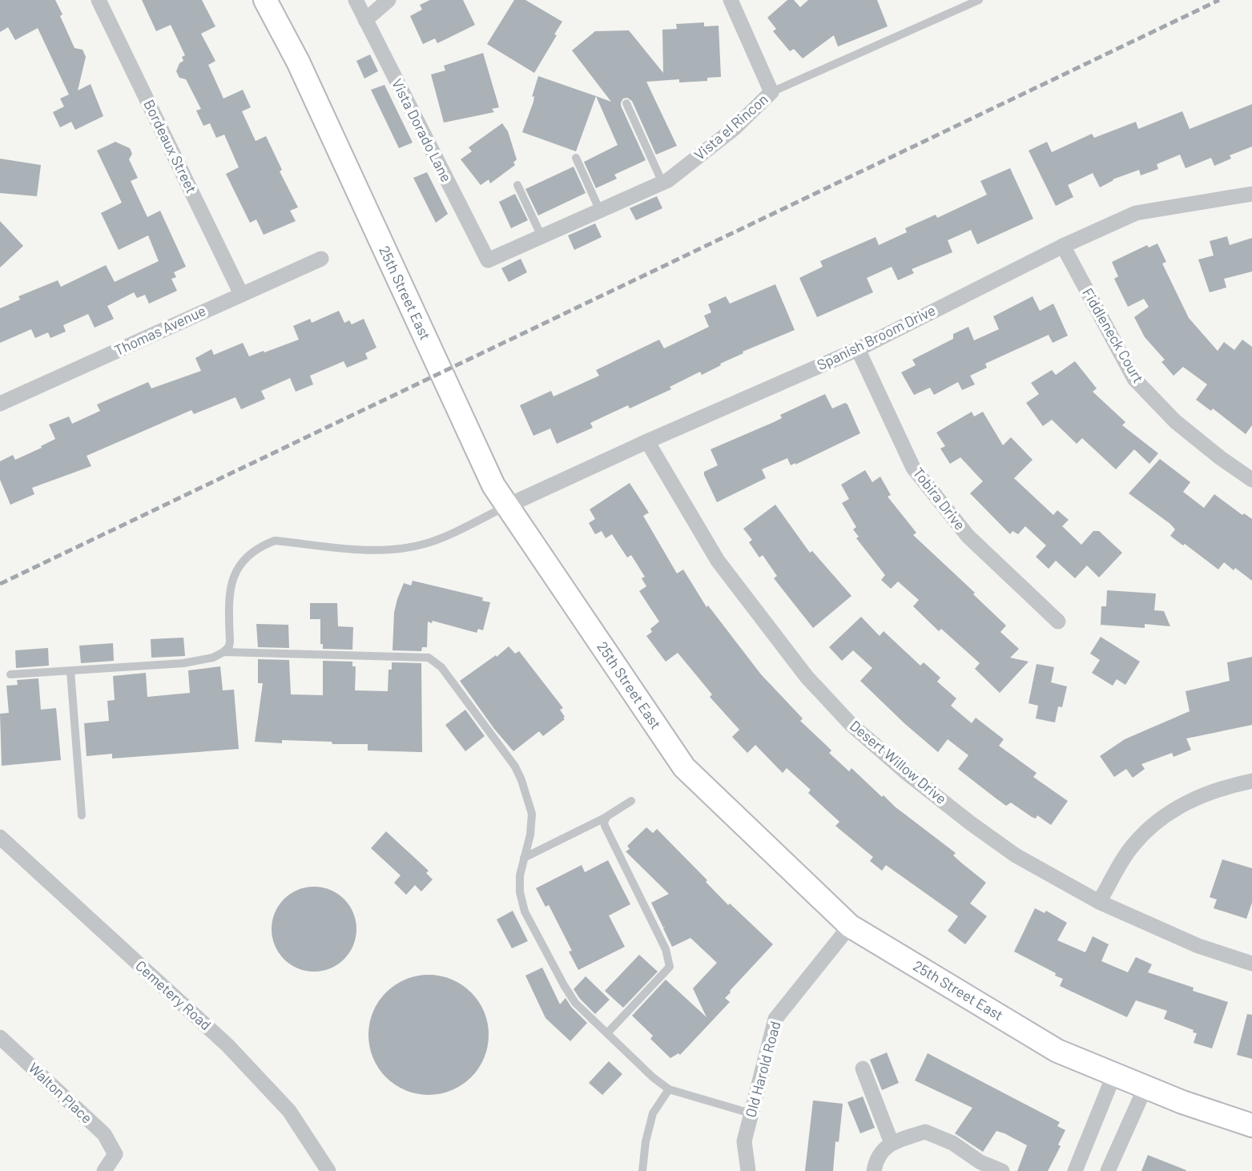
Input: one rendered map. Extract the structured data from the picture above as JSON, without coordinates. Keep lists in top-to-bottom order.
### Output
{
  "streets": {
    "main road": ["25th Street East"],
    "street": [
      "Vista el Rincon",
      "Vista Dorado Lane",
      "Bordeaux Street",
      "Thomas Avenue",
      "Fiddleneck Court",
      "Spanish Broom Drive",
      "Tobira Drive",
      "Desert Willow Drive",
      "Cemetery Road",
      "Old Harold Road",
      "Walton Place"
    ]
  },
  "crossings": [
    ["Vista el Rincon", "Vista Dorado Lane"],
    ["Bordeaux Street", "Thomas Avenue"],
    ["25th Street East", "Spanish Broom Drive"],
    ["25th Street East", "Old Harold Road"],
    ["Fiddleneck Court", "Spanish Broom Drive"],
    ["Spanish Broom Drive", "Tobira Drive"],
    ["Spanish Broom Drive", "Desert Willow Drive"]
  ]
}
